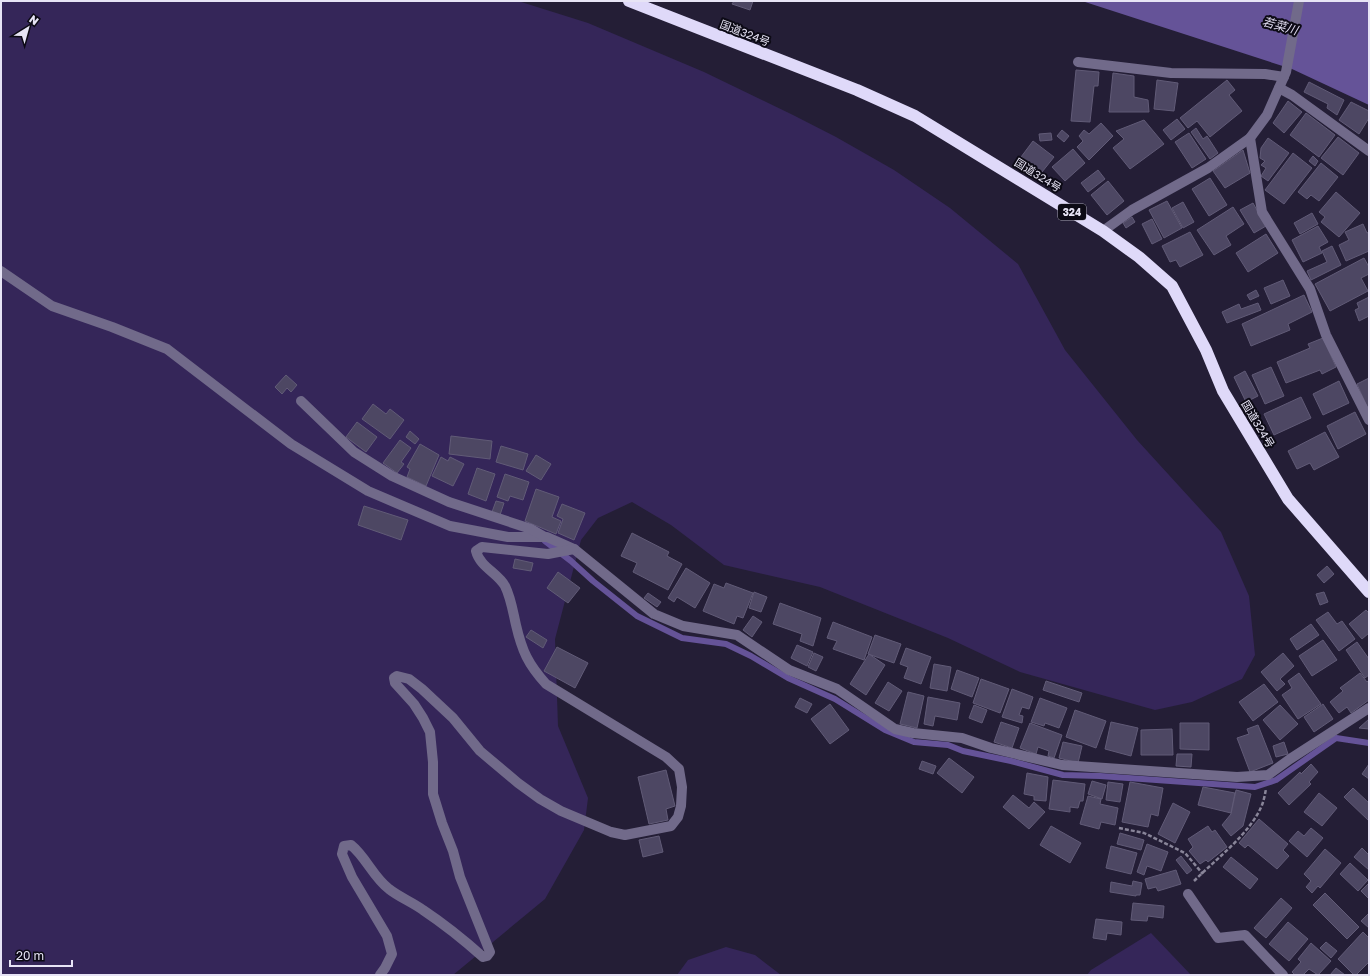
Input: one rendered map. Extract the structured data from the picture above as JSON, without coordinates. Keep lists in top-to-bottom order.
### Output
{
  "streets": {
    "highway": ["国道324号", "324"]
  },
  "water": ["若菜川"],
  "scale_bar": "20 m",
  "north": "top right"
}
